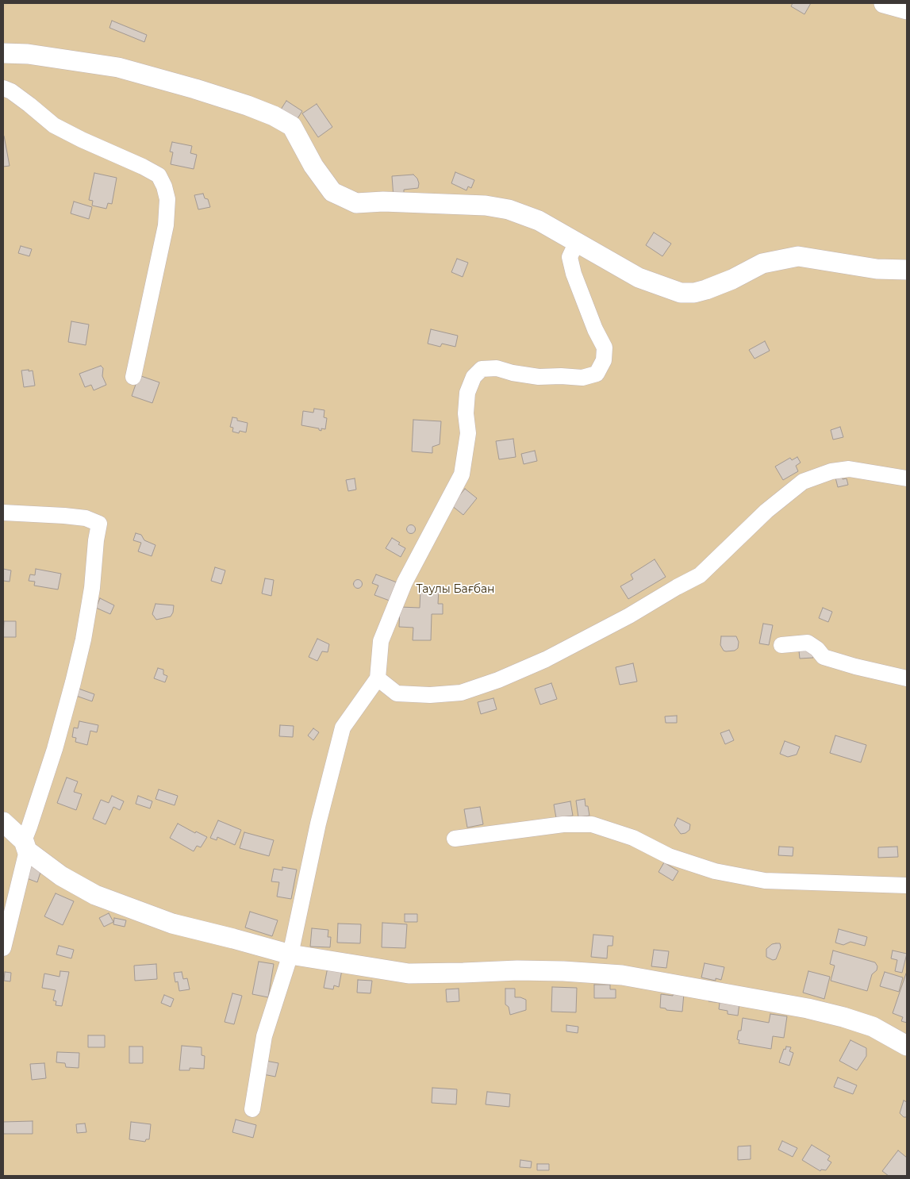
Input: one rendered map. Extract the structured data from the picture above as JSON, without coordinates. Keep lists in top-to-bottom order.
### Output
{
  "parks": ["Таулы Бағбан"]
}
